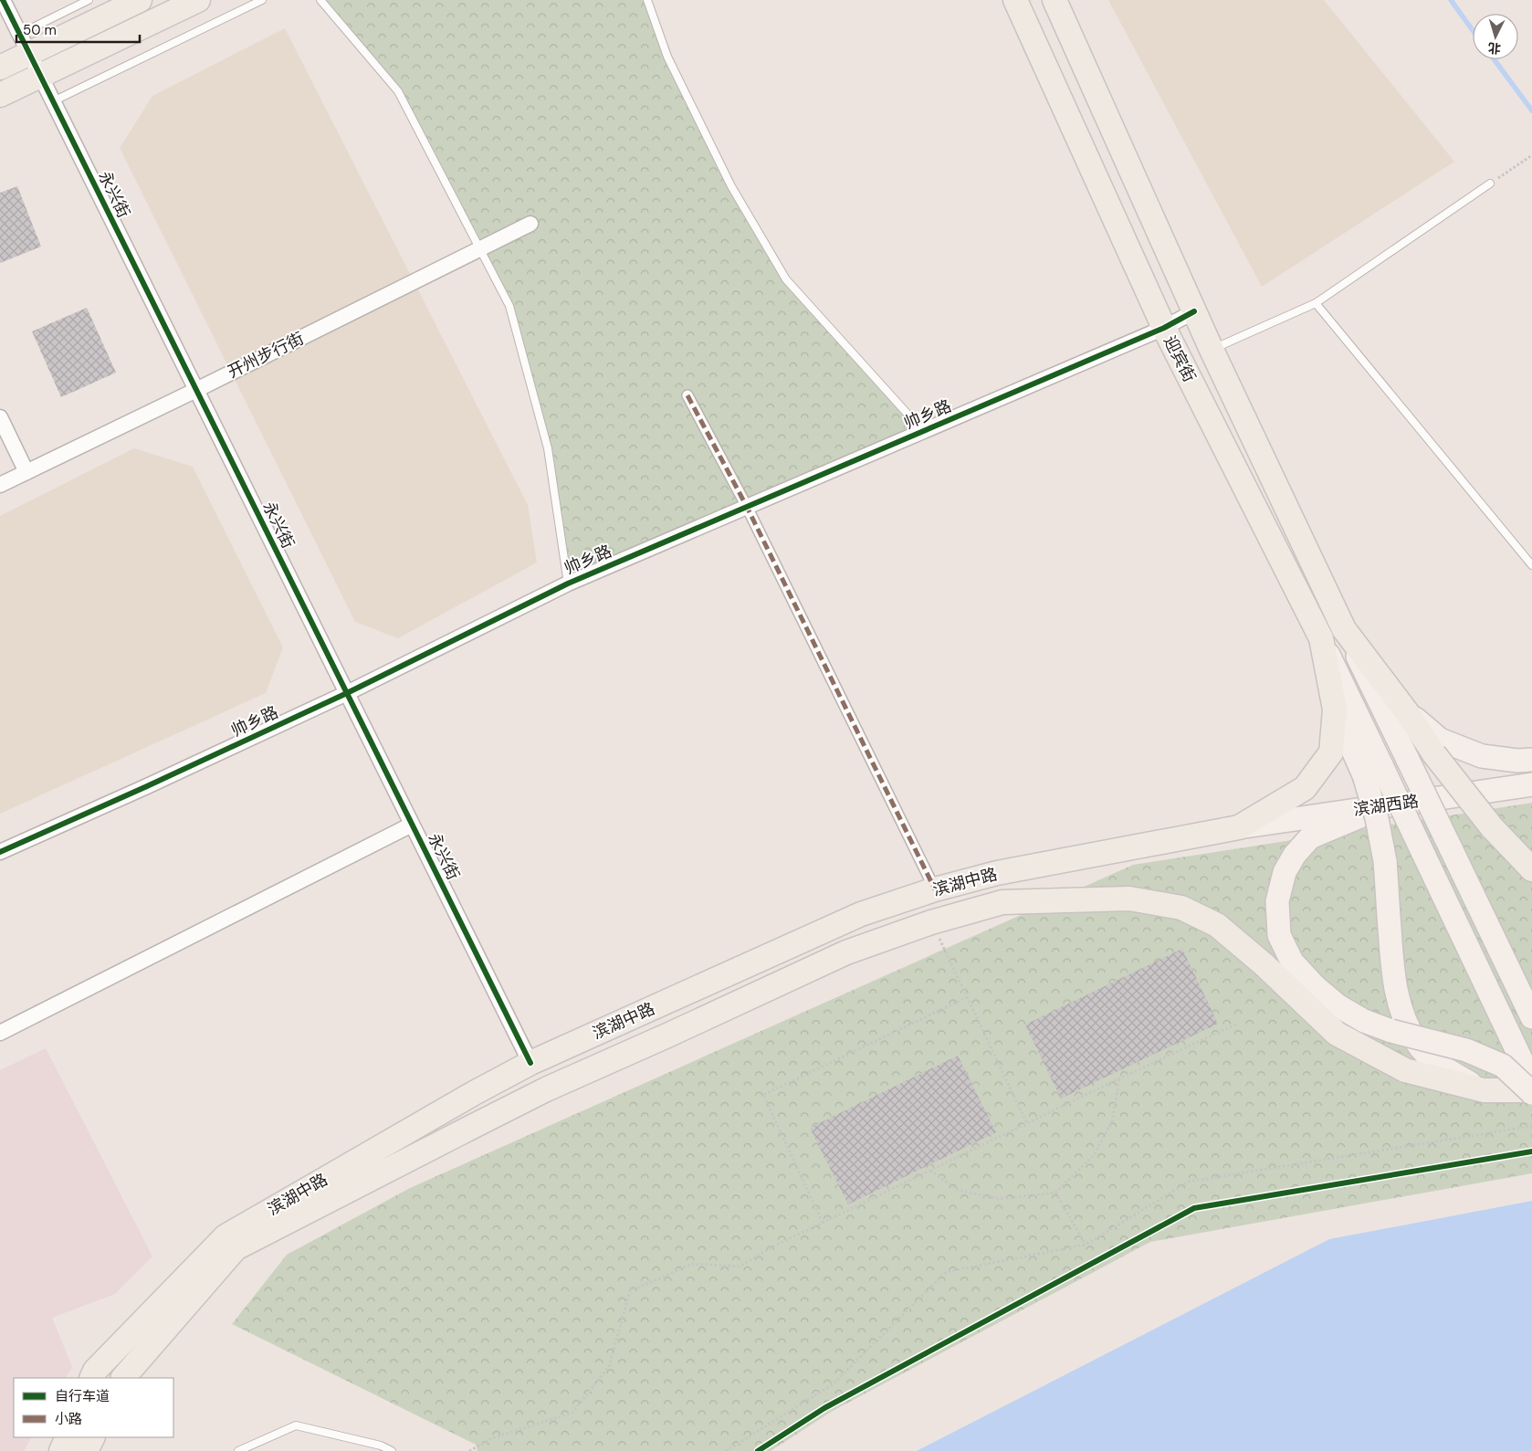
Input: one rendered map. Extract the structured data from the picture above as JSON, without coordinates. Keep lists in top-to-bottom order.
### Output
{
  "streets": {
    "highway": ["迎宾街", "滨湖中路"],
    "main road": ["滨湖西路"],
    "street": ["永兴街", "开州步行街", "帅乡路"]
  },
  "crossings": [
    ["永兴街", "开州步行街"],
    ["永兴街", "帅乡路"],
    ["永兴街", "滨湖中路"],
    ["迎宾街", "帅乡路"],
    ["迎宾街", "滨湖西路"],
    ["迎宾街", "滨湖中路"],
    ["滨湖西路", "滨湖中路"]
  ],
  "legend": ["自行车道", "小路"],
  "scale_bar": "50 m",
  "north": "bottom"
}
